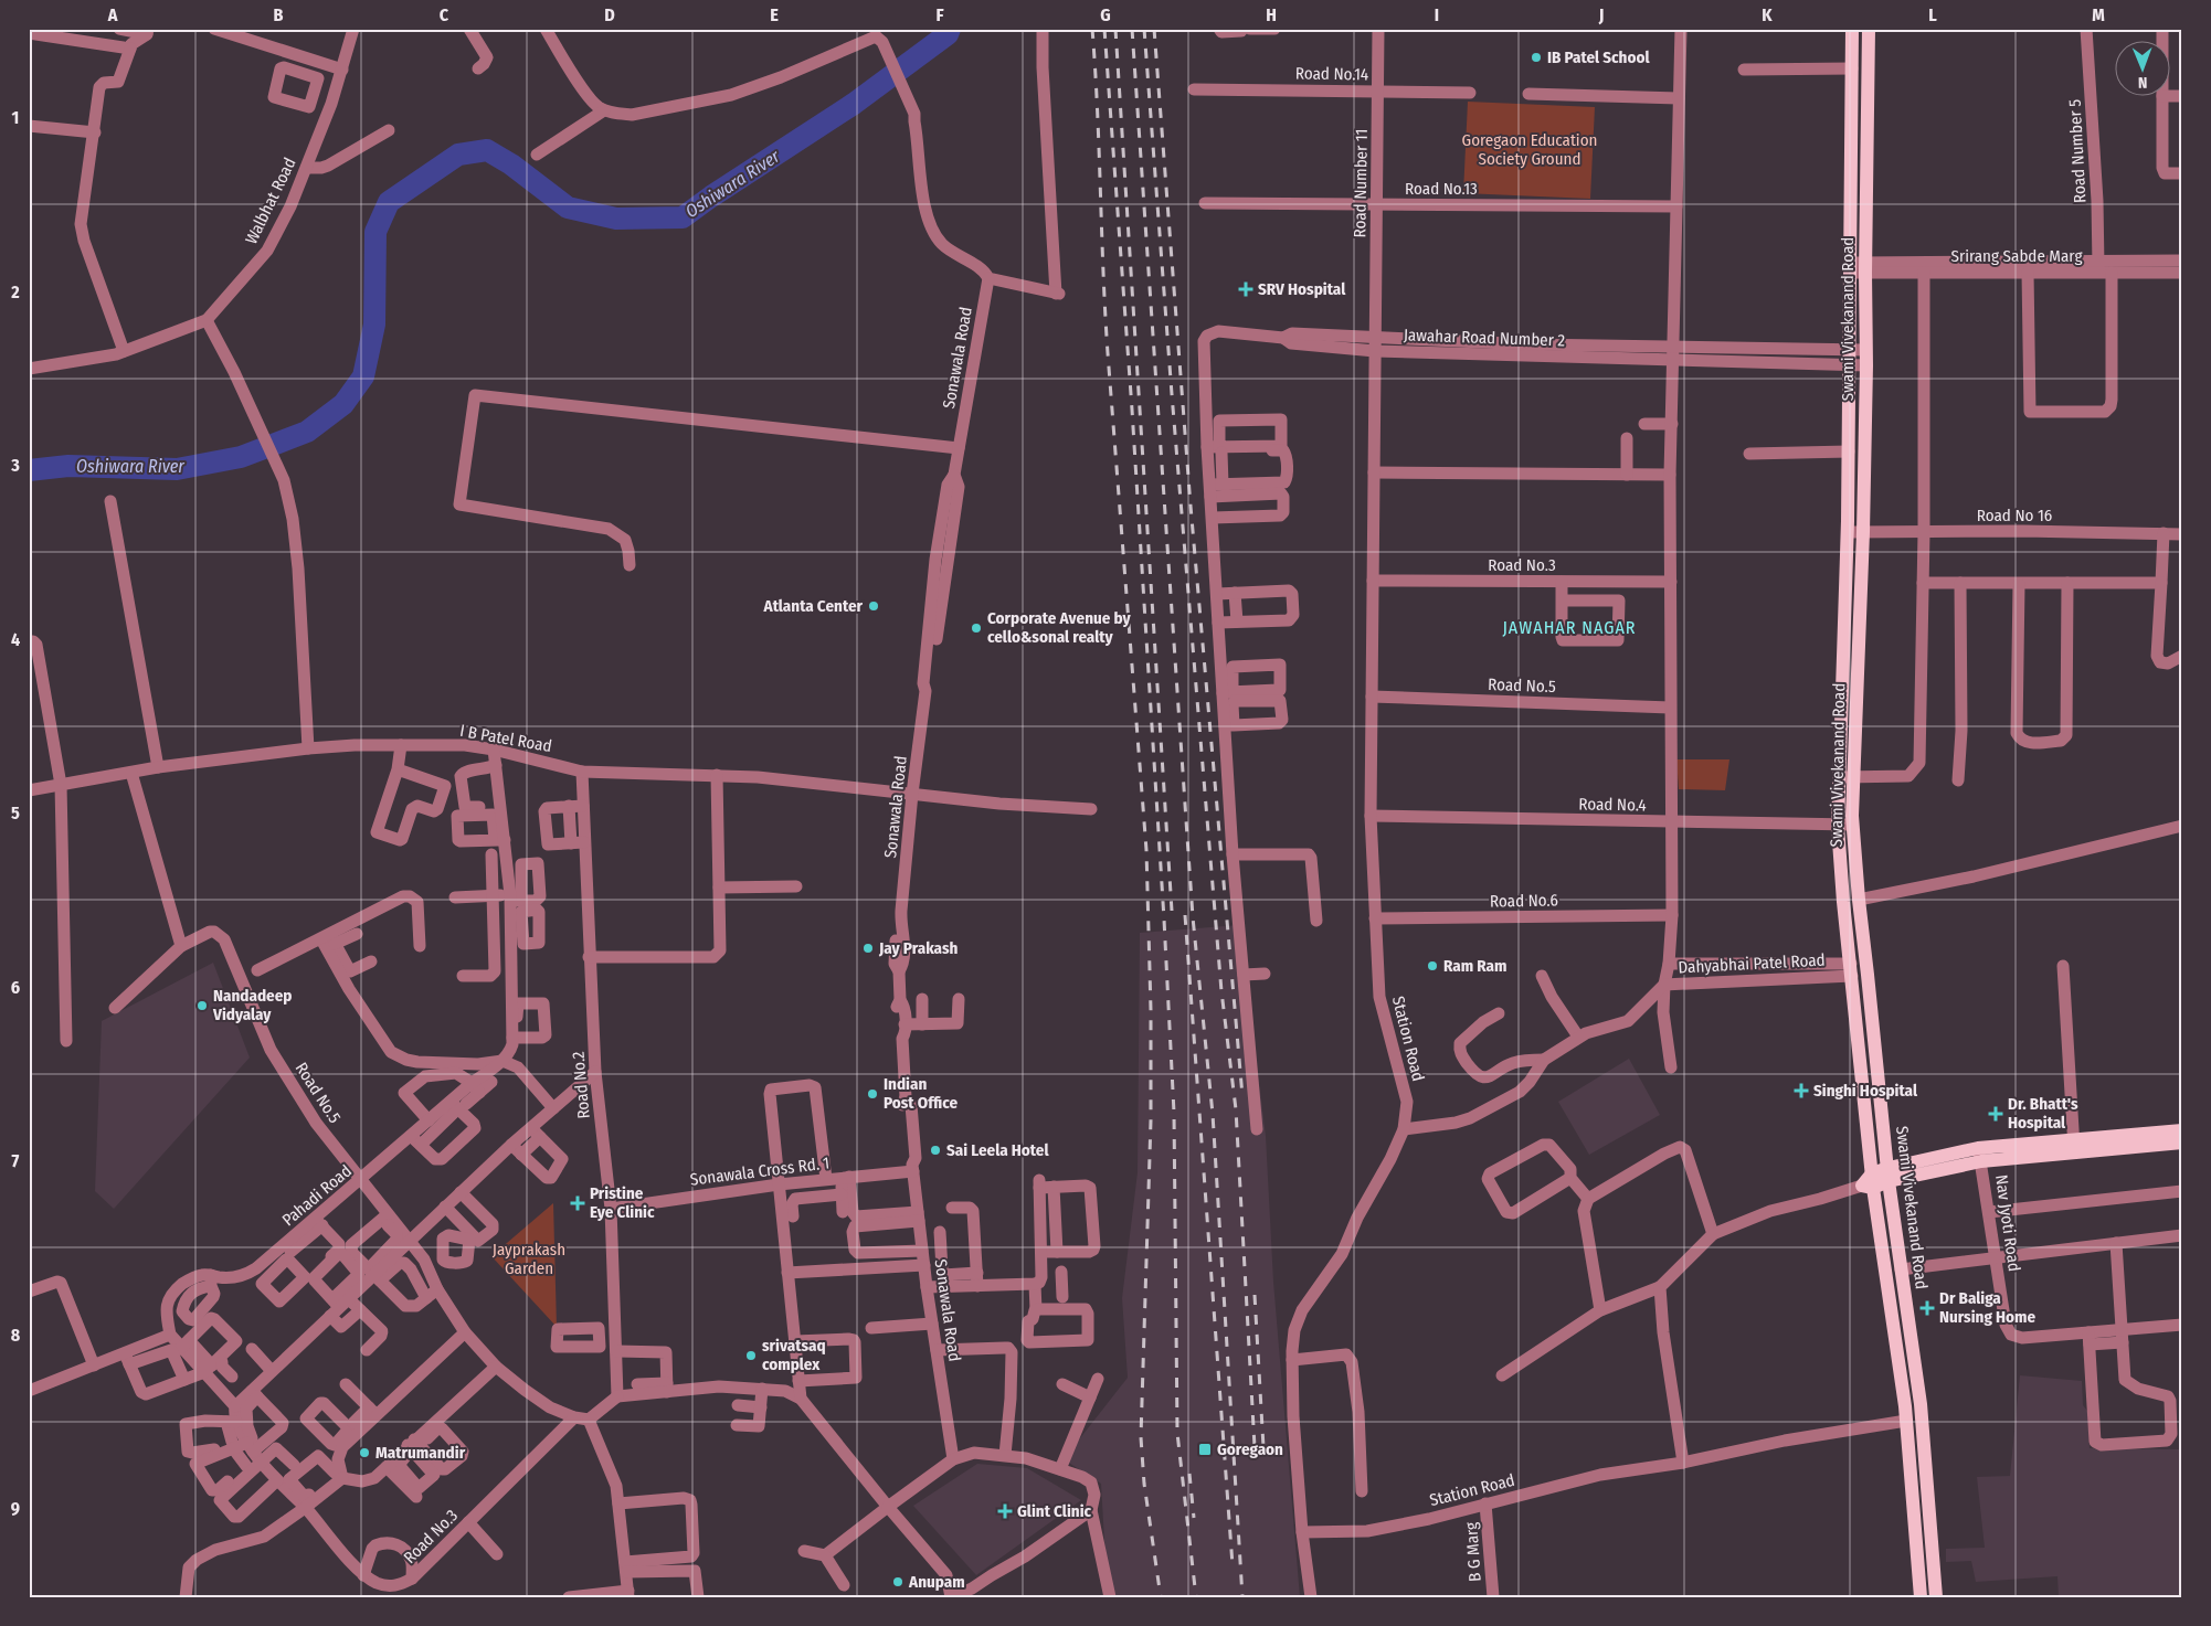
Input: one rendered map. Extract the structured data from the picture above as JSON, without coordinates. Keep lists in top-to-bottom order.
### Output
{
  "streets": {
    "main road": ["Swami Vivekanand Road"],
    "street": [
      "Road No.14",
      "Road Number 5",
      "Road Number 11",
      "Road No.13",
      "Walbhat Road",
      "Srirang Sabde Marg",
      "Jawahar Road Number 2",
      "Sonawala Road",
      "Road No 16",
      "Road No.3",
      "Road No.5",
      "I B Patel Road",
      "Road No.4",
      "Road No.6",
      "Dahyabhai Patel Road",
      "Station Road",
      "Road No.2",
      "Sonawala Cross Rd. 1",
      "Pahadi Road",
      "Nav Jyoti Road",
      "B G Marg"
    ]
  },
  "crossings": [
    ["Road No.14", "Road Number 11"],
    ["Road Number 5", "Srirang Sabde Marg"],
    ["Road Number 11", "Road No.13"],
    ["Road Number 11", "Jawahar Road Number 2"],
    ["Road Number 11", "Road No.3"],
    ["Road Number 11", "Station Road"],
    ["Srirang Sabde Marg", "Swami Vivekanand Road"],
    ["Swami Vivekanand Road", "Jawahar Road Number 2"],
    ["Swami Vivekanand Road", "Road No 16"],
    ["Swami Vivekanand Road", "Road No.4"],
    ["Swami Vivekanand Road", "Dahyabhai Patel Road"],
    ["Swami Vivekanand Road", "Station Road"],
    ["Sonawala Road", "I B Patel Road"],
    ["Sonawala Road", "Sonawala Cross Rd. 1"],
    ["Road No.3", "Road No.5"],
    ["Road No.3", "Station Road"],
    ["Road No.5", "Station Road"],
    ["Road No.5", "Pahadi Road"],
    ["I B Patel Road", "Road No.2"],
    ["Road No.4", "Station Road"],
    ["Road No.6", "Station Road"],
    ["Dahyabhai Patel Road", "Station Road"],
    ["Station Road", "B G Marg"],
    ["Road No.2", "Sonawala Cross Rd. 1"]
  ],
  "districts": ["JAWAHAR NAGAR"],
  "water": ["Oshiwara River"],
  "parks": ["Goregaon Education Society Ground", "Jayprakash Garden"],
  "places": {
    "other": [
      "IB Patel School",
      "Atlanta Center",
      "Corporate Avenue by cello&sonal realty",
      "Jay Prakash",
      "Ram Ram",
      "Nandadeep Vidyalay",
      "Indian Post Office",
      "Sai Leela Hotel",
      "srivatsaq complex",
      "Matrumandir",
      "Anupam"
    ],
    "health": [
      "SRV Hospital",
      "Singhi Hospital",
      "Dr. Bhatt's Hospital",
      "Pristine Eye Clinic",
      "Dr Baliga Nursing Home",
      "Glint Clinic"
    ],
    "transit": ["Goregaon"]
  },
  "north": "bottom",
  "grid": {
    "columns": [
      "A",
      "B",
      "C",
      "D",
      "E",
      "F",
      "G",
      "H",
      "I",
      "J",
      "K",
      "L",
      "M"
    ],
    "rows": [
      "1",
      "2",
      "3",
      "4",
      "5",
      "6",
      "7",
      "8",
      "9"
    ]
  }
}
